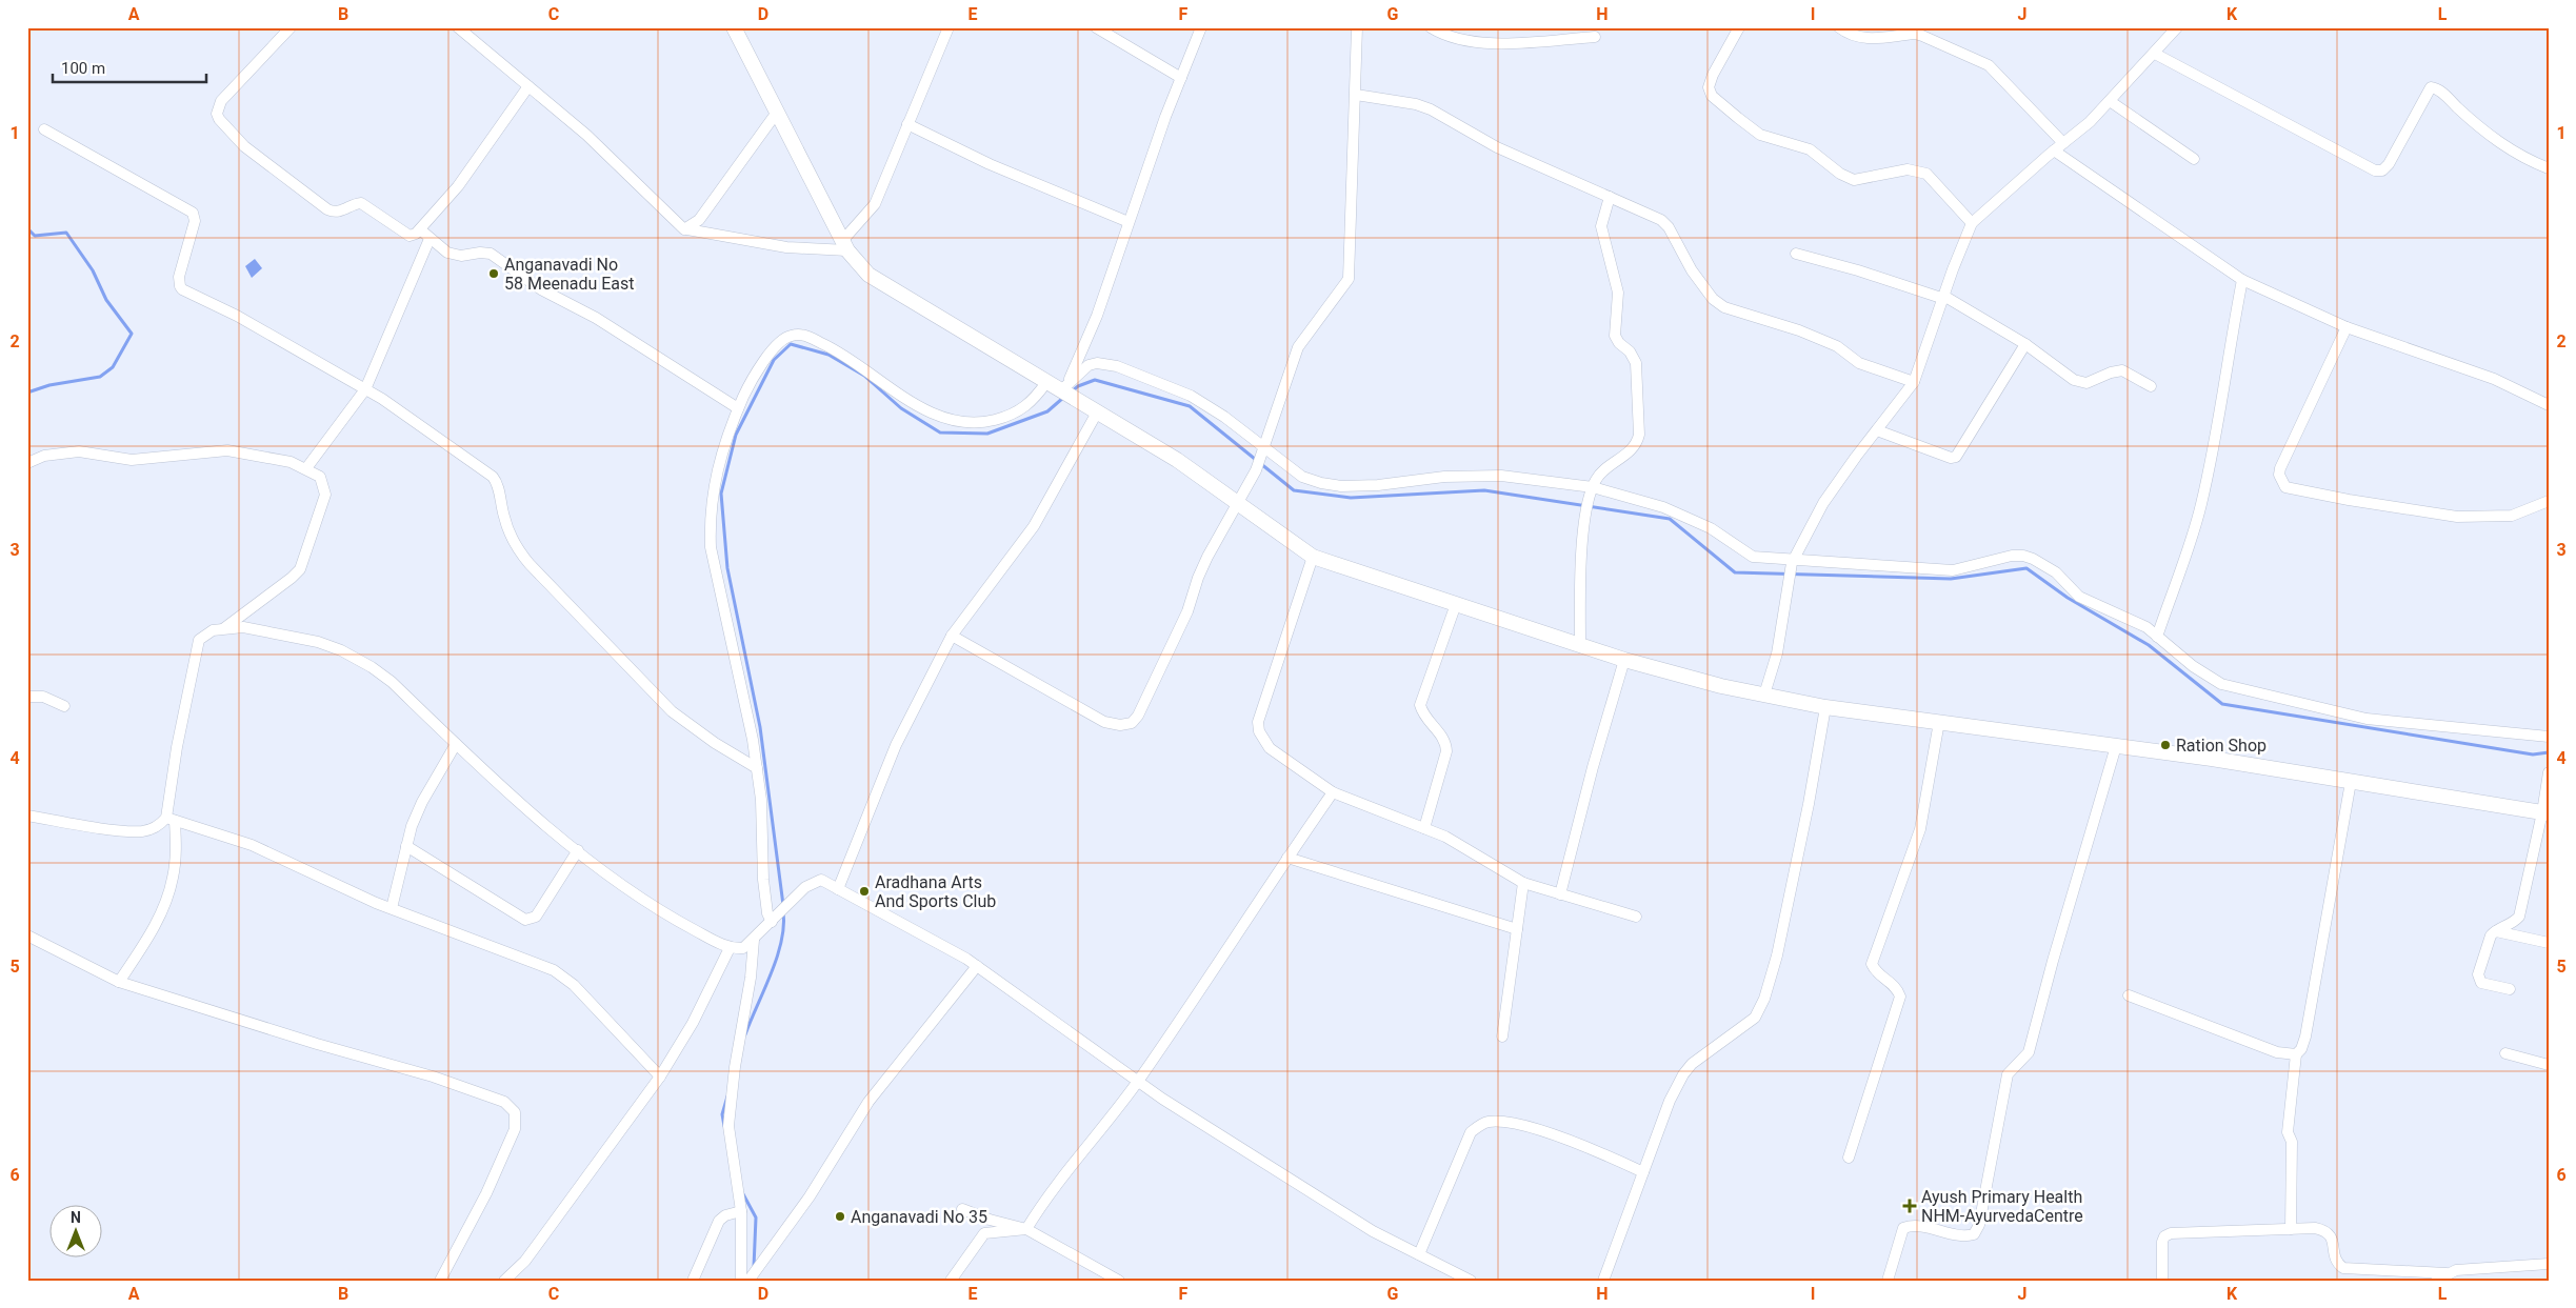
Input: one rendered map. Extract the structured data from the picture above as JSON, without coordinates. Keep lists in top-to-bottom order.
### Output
{
  "places": {
    "other": [
      "Anganavadi No 58 Meenadu East",
      "Ration Shop",
      "Aradhana Arts And Sports Club",
      "Anganavadi No 35"
    ],
    "health": ["Ayush Primary Health NHM-AyurvedaCentre"]
  },
  "scale_bar": "100 m",
  "north": "top",
  "grid": {
    "columns": [
      "A",
      "B",
      "C",
      "D",
      "E",
      "F",
      "G",
      "H",
      "I",
      "J",
      "K",
      "L"
    ],
    "rows": [
      "1",
      "2",
      "3",
      "4",
      "5",
      "6"
    ]
  }
}
